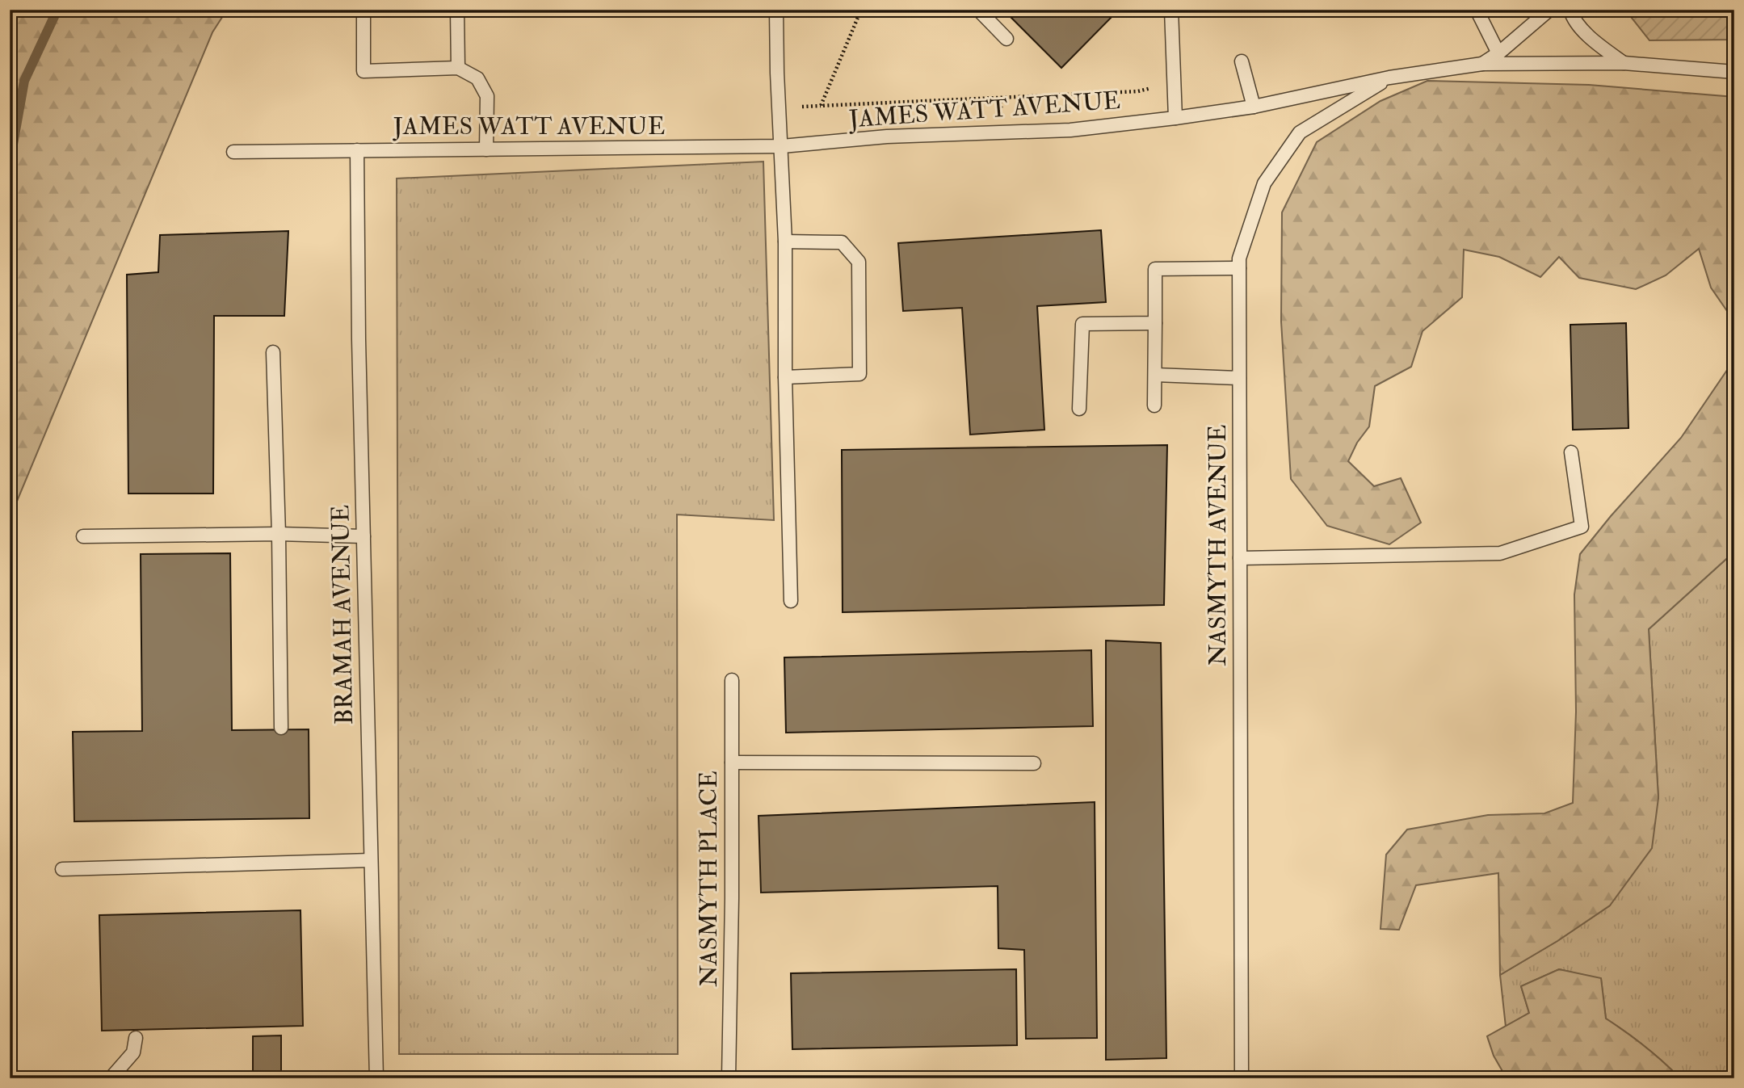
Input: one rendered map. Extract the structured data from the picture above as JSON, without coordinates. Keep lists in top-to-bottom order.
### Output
{
  "streets": {
    "lane": [
      "JAMES WATT AVENUE",
      "NASMYTH AVENUE",
      "BRAMAH AVENUE",
      "NASMYTH PLACE"
    ]
  },
  "crossings": [
    ["JAMES WATT AVENUE", "NASMYTH AVENUE"],
    ["JAMES WATT AVENUE", "BRAMAH AVENUE"]
  ]
}
